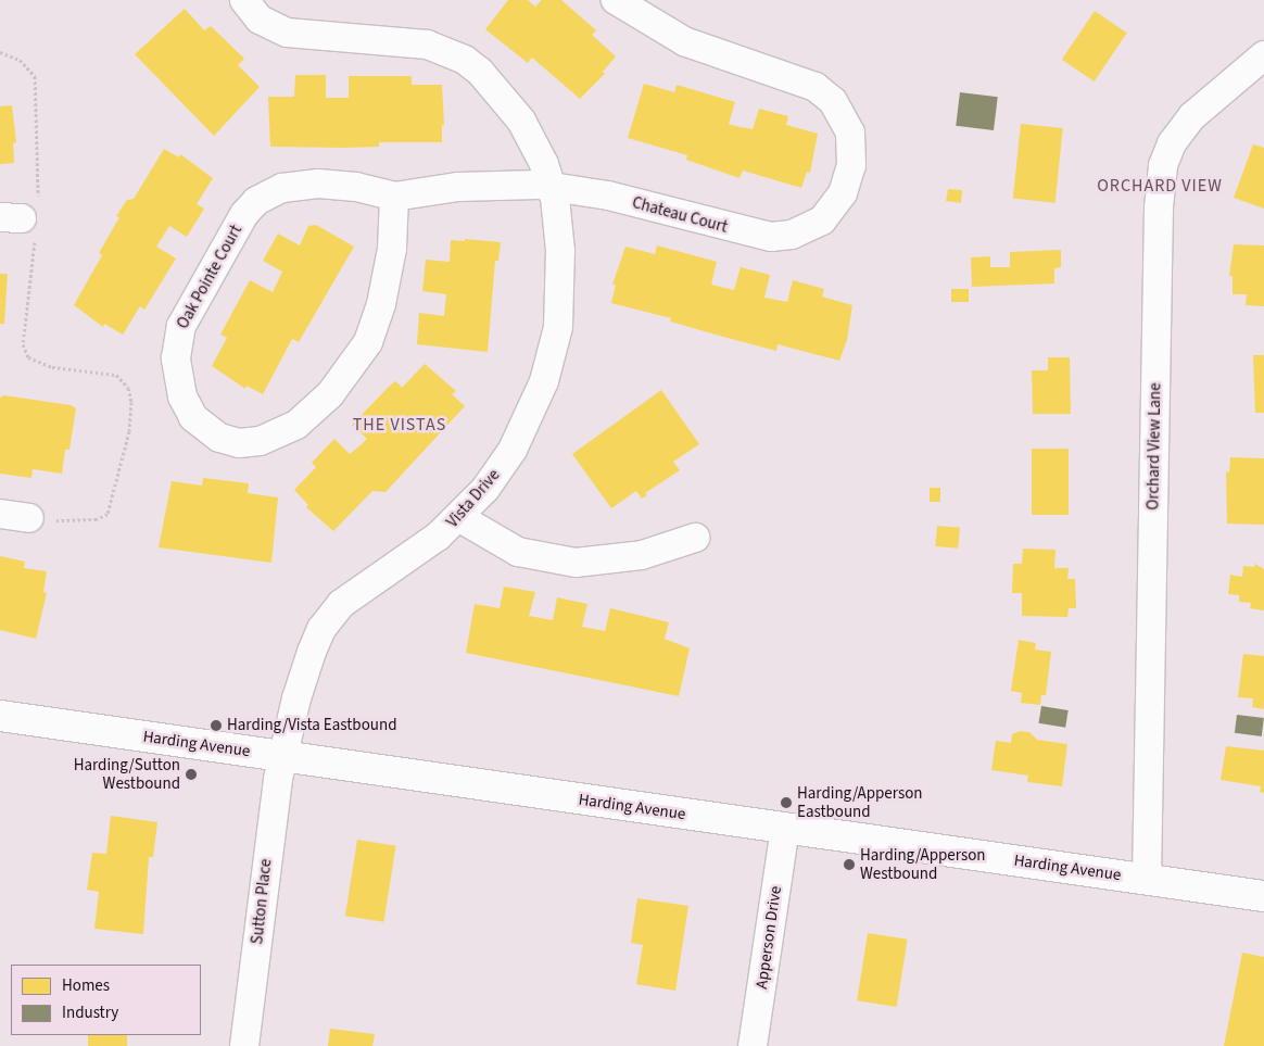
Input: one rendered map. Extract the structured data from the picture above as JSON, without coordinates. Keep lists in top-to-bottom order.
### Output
{
  "streets": {
    "main road": ["Harding Avenue"],
    "street": [
      "Chateau Court",
      "Oak Pointe Court",
      "Orchard View Lane",
      "Vista Drive",
      "Sutton Place",
      "Apperson Drive"
    ]
  },
  "crossings": [
    ["Chateau Court", "Oak Pointe Court"],
    ["Chateau Court", "Vista Drive"],
    ["Oak Pointe Court", "Vista Drive"],
    ["Orchard View Lane", "Harding Avenue"],
    ["Vista Drive", "Harding Avenue"],
    ["Vista Drive", "Sutton Place"],
    ["Harding Avenue", "Sutton Place"],
    ["Harding Avenue", "Apperson Drive"]
  ],
  "districts": ["ORCHARD VIEW", "THE VISTAS"],
  "places": [
    "Harding/Vista Eastbound",
    "Harding/Sutton Westbound",
    "Harding/Apperson Eastbound",
    "Harding/Apperson Westbound"
  ],
  "legend": ["Homes", "Industry"]
}
